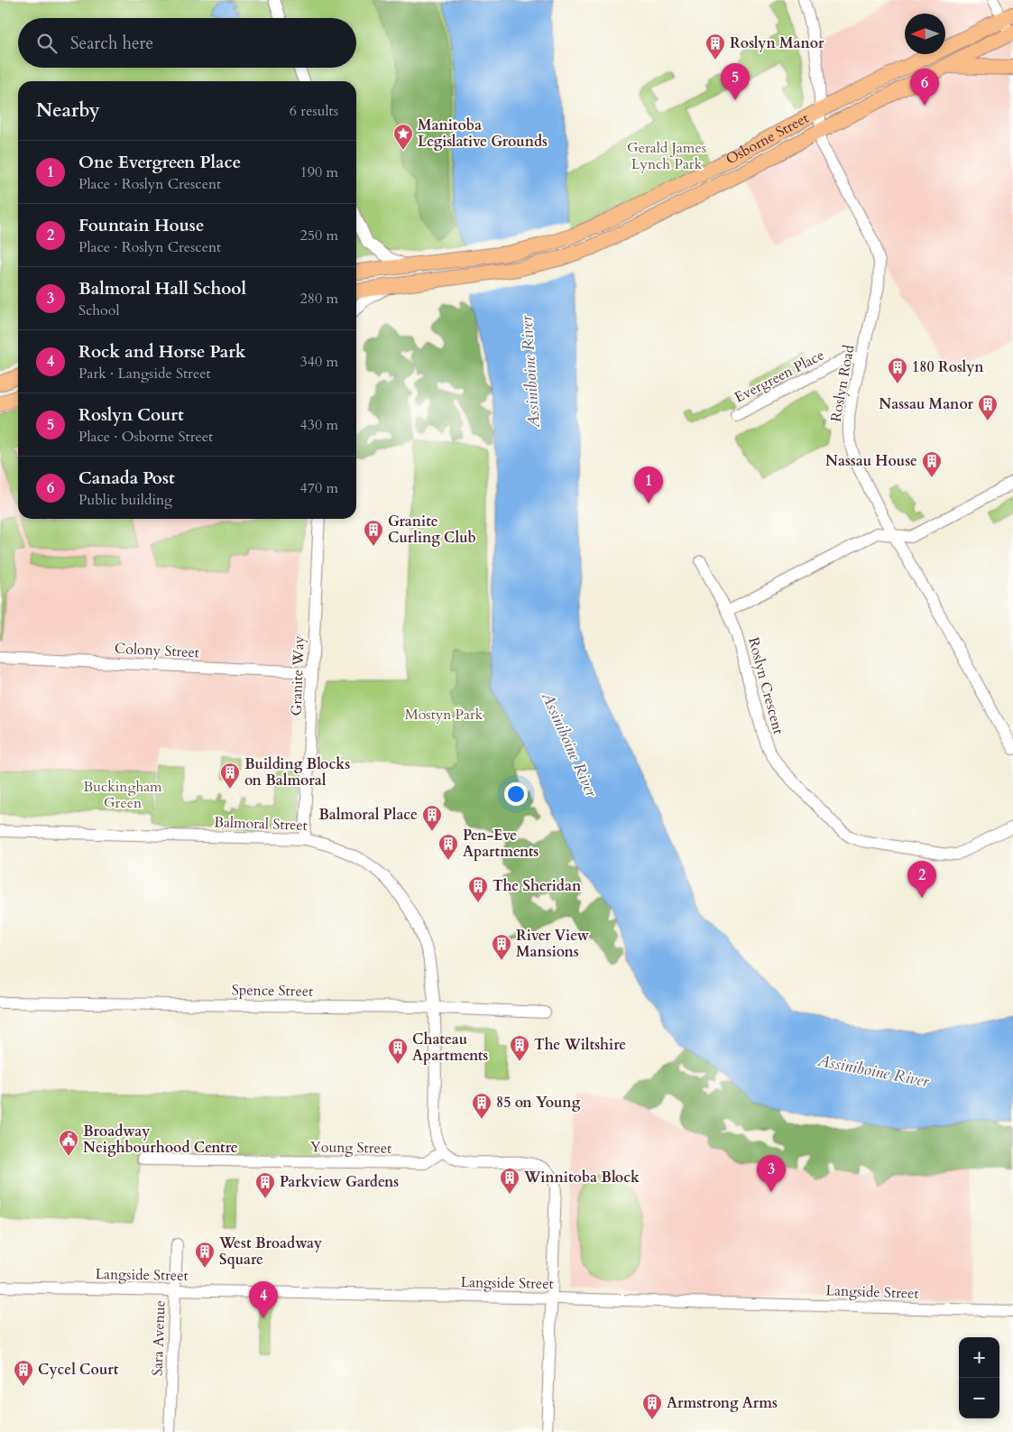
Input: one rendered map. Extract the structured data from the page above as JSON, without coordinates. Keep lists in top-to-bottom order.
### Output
{
  "streets": {
    "main road": ["Osborne Street"],
    "street": [
      "Evergreen Place",
      "Roslyn Road",
      "Colony Street",
      "Granite Way",
      "Roslyn Crescent",
      "Balmoral Street",
      "Spence Street",
      "Young Street",
      "Langside Street",
      "Sara Avenue"
    ]
  },
  "crossings": [
    ["Osborne Street", "Roslyn Road"],
    ["Evergreen Place", "Roslyn Road"],
    ["Colony Street", "Granite Way"],
    ["Granite Way", "Balmoral Street"],
    ["Balmoral Street", "Spence Street"],
    ["Balmoral Street", "Young Street"],
    ["Langside Street", "Sara Avenue"]
  ],
  "water": ["Assiniboine River"],
  "parks": ["Gerald James Lynch Park", "Mostyn Park", "Buckingham Green"],
  "places": {
    "building": [
      "Roslyn Manor",
      "180 Roslyn",
      "Nassau Manor",
      "Nassau House",
      "Granite Curling Club",
      "Building Blocks on Balmoral",
      "Balmoral Place",
      "Pen-Eve Apartments",
      "The Sheridan",
      "River View Mansions",
      "The Wiltshire",
      "Chateau Apartments",
      "85 on Young",
      "Winnitoba Block",
      "Parkview Gardens",
      "West Broadway Square",
      "Cycel Court",
      "Armstrong Arms"
    ],
    "place": ["Manitoba Legislative Grounds"],
    "public building": ["Broadway Neighbourhood Centre"]
  },
  "north": "left",
  "page": {
    "search": "Search here",
    "pins": [
      "5",
      "6",
      "1",
      "2",
      "3",
      "4"
    ],
    "heading": ["Nearby", "6 results"],
    "list": [
      {
        "mark": "1",
        "name": "One Evergreen Place",
        "note": "Place · Roslyn Crescent",
        "value": "190 m"
      },
      {
        "mark": "2",
        "name": "Fountain House",
        "note": "Place · Roslyn Crescent",
        "value": "250 m"
      },
      {
        "mark": "3",
        "name": "Balmoral Hall School",
        "note": "School",
        "value": "280 m"
      },
      {
        "mark": "4",
        "name": "Rock and Horse Park",
        "note": "Park · Langside Street",
        "value": "340 m"
      },
      {
        "mark": "5",
        "name": "Roslyn Court",
        "note": "Place · Osborne Street",
        "value": "430 m"
      },
      {
        "mark": "6",
        "name": "Canada Post",
        "note": "Public building",
        "value": "470 m"
      }
    ],
    "map_buttons": ["+", "−"]
  }
}
